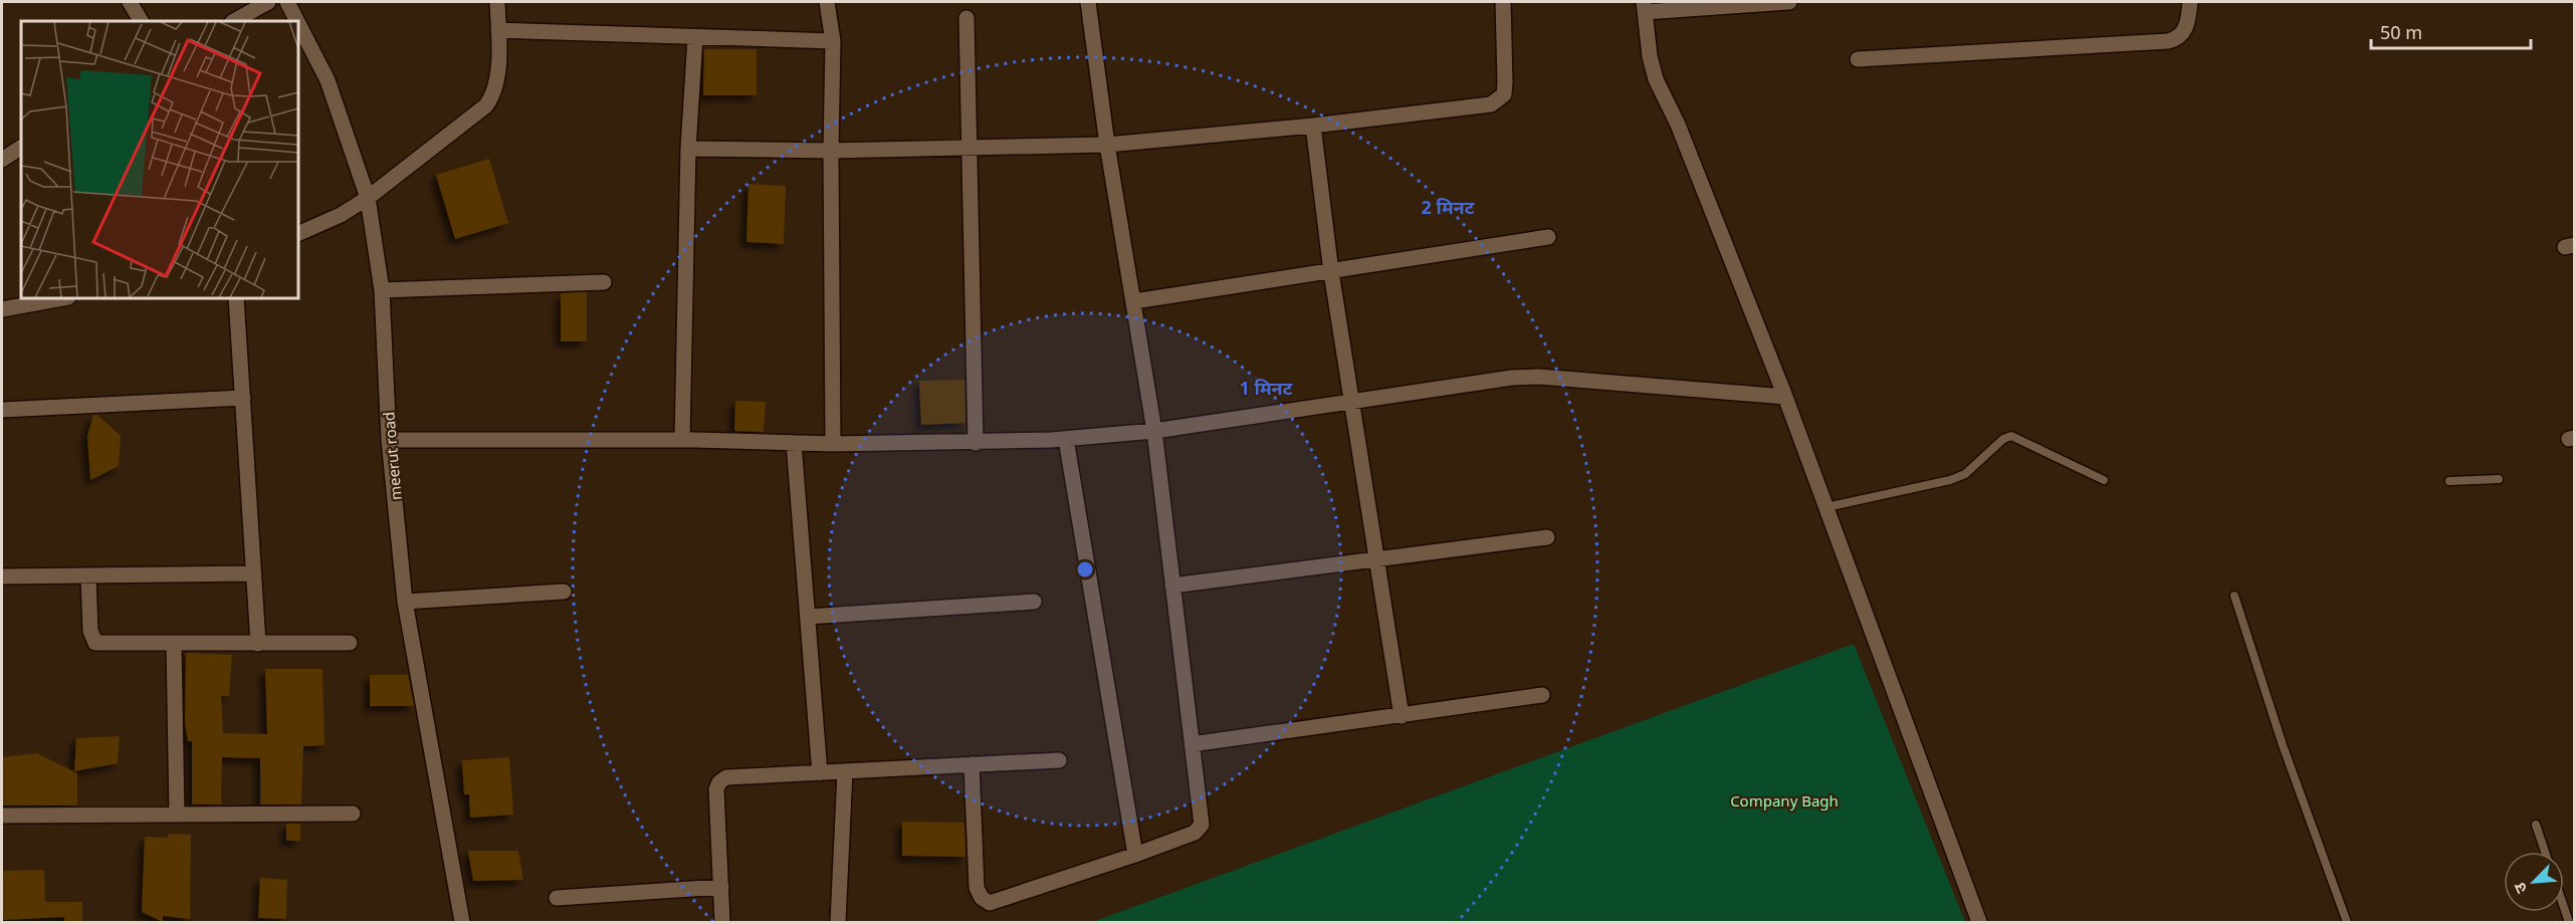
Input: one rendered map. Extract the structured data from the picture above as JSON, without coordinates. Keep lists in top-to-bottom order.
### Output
{
  "streets": {
    "street": ["meerut road"]
  },
  "parks": ["Company Bagh"],
  "scale_bar": "50 m",
  "north": "bottom left",
  "rings": ["2 मिनट", "1 मिनट"]
}
